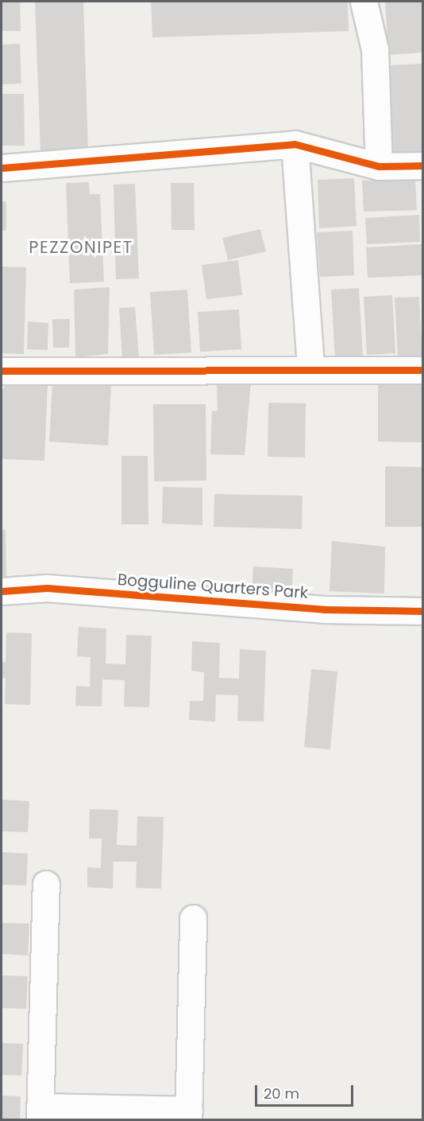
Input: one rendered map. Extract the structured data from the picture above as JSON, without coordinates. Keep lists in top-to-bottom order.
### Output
{
  "streets": {
    "street": ["Bogguline Quarters Park"]
  },
  "districts": ["PEZZONIPET"],
  "scale_bar": "20 m"
}
